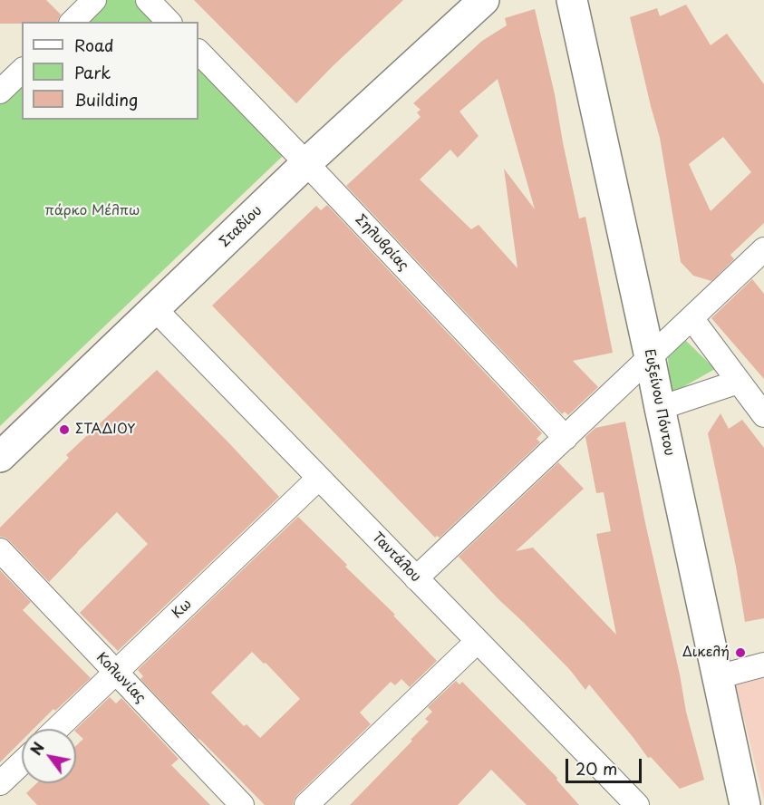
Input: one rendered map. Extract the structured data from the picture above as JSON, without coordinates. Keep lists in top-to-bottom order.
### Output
{
  "streets": {
    "street": [
      "Σταδίου",
      "Σηλυβρίας",
      "Ευξείνου Πόντου",
      "Ταντάλου",
      "Κω",
      "Κολωνίας"
    ]
  },
  "crossings": [
    ["Σταδίου", "Σηλυβρίας"],
    ["Σταδίου", "Ταντάλου"],
    ["Ταντάλου", "Κω"],
    ["Κω", "Κολωνίας"]
  ],
  "parks": ["πάρκο Μέλπω"],
  "places": ["ΣΤΑΔΙΟΥ", "Δικελή"],
  "legend": ["Road", "Park", "Building"],
  "scale_bar": "20 m",
  "north": "top left"
}
